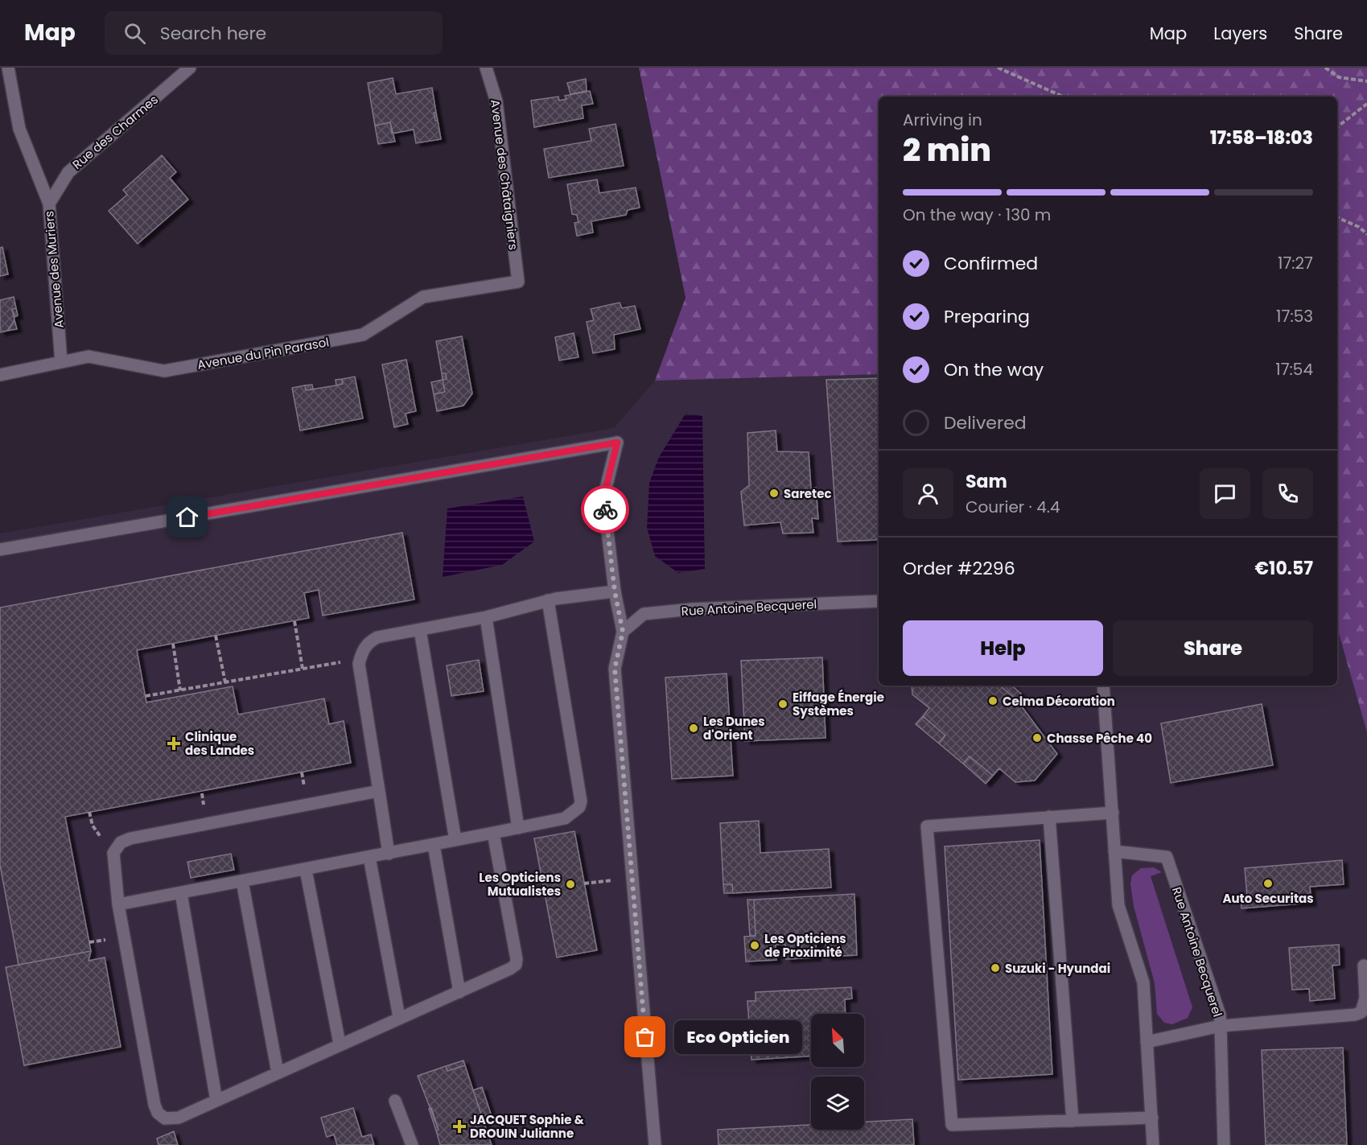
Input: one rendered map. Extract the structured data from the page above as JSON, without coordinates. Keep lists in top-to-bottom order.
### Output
{
  "streets": {
    "street": [
      "Rue des Charmes",
      "Avenue des Châtaigniers",
      "Avenue des Muriers",
      "Avenue du Pin Parasol",
      "Rue Antoine Becquerel"
    ]
  },
  "crossings": [
    ["Rue des Charmes", "Avenue des Muriers"],
    ["Avenue des Châtaigniers", "Avenue du Pin Parasol"],
    ["Avenue des Muriers", "Avenue du Pin Parasol"]
  ],
  "places": {
    "other": [
      "Saretec",
      "Celma Décoration",
      "Eiffage Énergie Systèmes",
      "Les Dunes d'Orient",
      "Chasse Pêche 40",
      "Auto Securitas",
      "Les Opticiens Mutualistes",
      "Les Opticiens de Proximité",
      "Suzuki - Hyundai",
      "Eco Opticien"
    ],
    "health": ["Clinique des Landes", "JACQUET Sophie & DROUIN Julianne"]
  },
  "north": "top left",
  "page": {
    "header": "Map",
    "search": "Search here",
    "nav": ["Map", "Layers", "Share"],
    "heading": ["2 min", "Arriving in", "17:58–18:03"],
    "panel": [
      "Sam",
      "Courier · 4.4",
      "Order #2296",
      "€10.57"
    ],
    "bar": "On the way · 130 m",
    "list": [
      ["Confirmed", "17:27"],
      ["Preparing", "17:53"],
      ["On the way", "17:54"],
      "Delivered"
    ],
    "buttons": ["Help", "Share"],
    "bubble": "Eco Opticien"
  }
}
